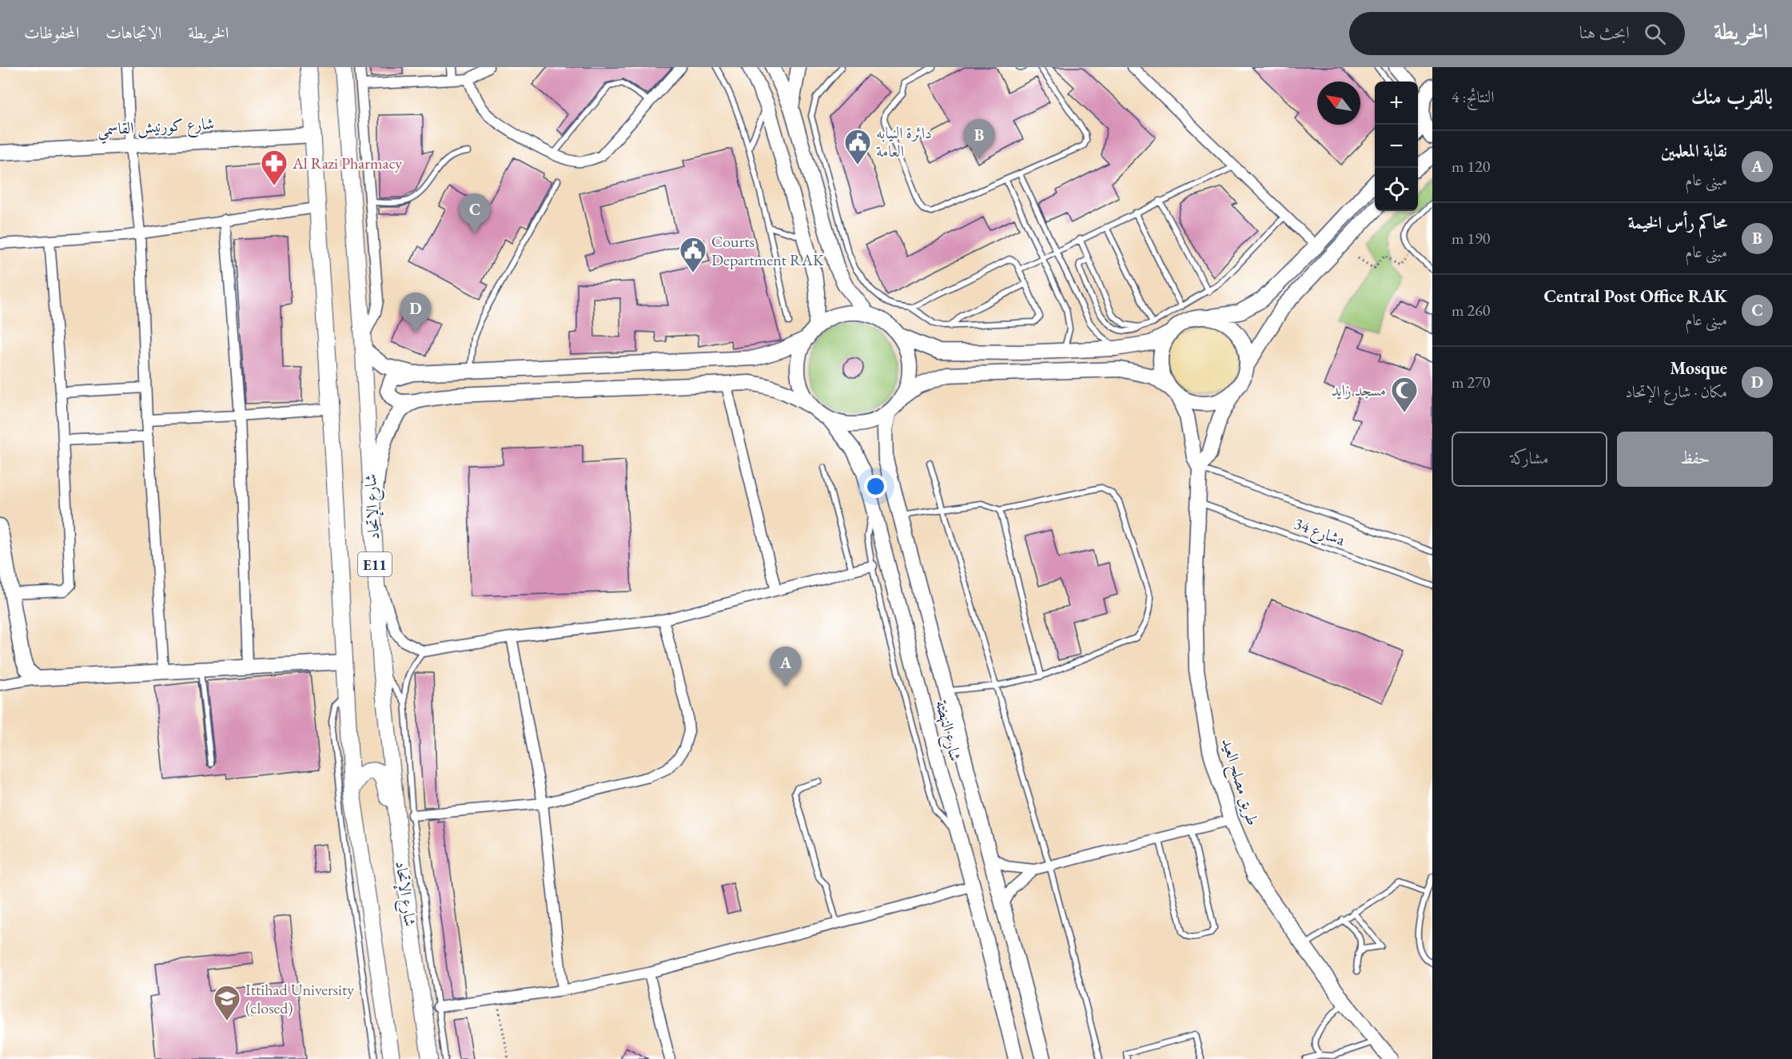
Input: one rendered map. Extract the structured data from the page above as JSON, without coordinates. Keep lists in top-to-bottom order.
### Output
{
  "streets": {
    "main road": ["شارع الإتحاد", "E11"],
    "street": ["شارع كورنيش القاسمي", "شارع النهضة", "طريق مصلح العيد"],
    "lane": ["شارع 34a"]
  },
  "crossings": [
    ["شارع كورنيش القاسمي", "E11"],
    ["شارع 34a", "طريق مصلح العيد"]
  ],
  "places": {
    "public building": ["دائرة النيابه العامة", "Courts Department RAK"],
    "pharmacy": ["Al Razi Pharmacy"],
    "mosque": ["مسجد زايد"],
    "school or university": ["Ittihad University (closed)"]
  },
  "north": "top left",
  "page": {
    "header": "الخريطة",
    "search": "ابحث هنا",
    "nav": ["الخريطة", "الاتجاهات", "المحفوظات"],
    "heading": ["بالقرب منك", "النتائج: 4"],
    "map_buttons": ["+", "−"],
    "pins": [
      "B",
      "C",
      "D",
      "A"
    ],
    "list": [
      {
        "mark": "A",
        "name": "نقابة المعلمين",
        "note": "مبنى عام",
        "value": "120 m"
      },
      {
        "mark": "B",
        "name": "محاكم رأس الخيمة",
        "note": "مبنى عام",
        "value": "190 m"
      },
      {
        "mark": "C",
        "name": "Central Post Office RAK",
        "note": "مبنى عام",
        "value": "260 m"
      },
      {
        "mark": "D",
        "name": "Mosque",
        "note": "مكان · شارع الإتحاد",
        "value": "270 m"
      }
    ],
    "buttons": ["حفظ", "مشاركة"]
  }
}
